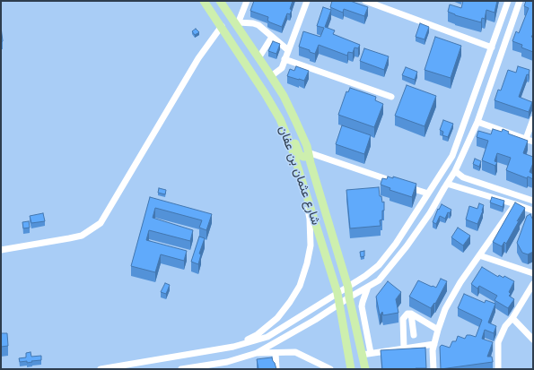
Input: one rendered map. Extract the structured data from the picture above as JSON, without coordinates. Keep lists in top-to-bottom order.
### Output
{
  "streets": {
    "main road": ["شارع عثمان بن عفان"]
  }
}
